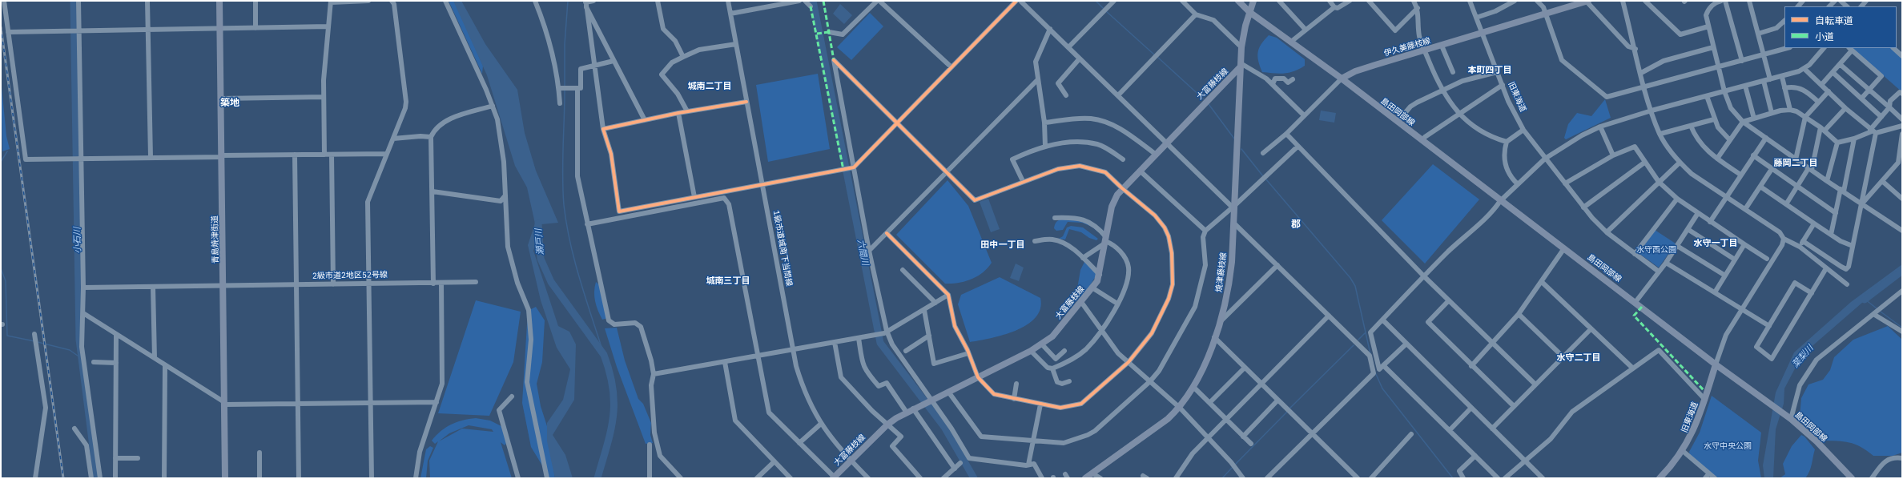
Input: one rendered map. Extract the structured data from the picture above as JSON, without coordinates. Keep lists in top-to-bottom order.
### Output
{
  "streets": {
    "main road": [
      "伊久美藤枝線",
      "大富藤枝線",
      "旧東海道",
      "島田岡部線",
      "青島焼津街道",
      "焼津藤枝線"
    ],
    "street": ["1級市道城南下当間線", "2級市道2地区52号線"]
  },
  "crossings": [
    ["伊久美藤枝線", "旧東海道"],
    ["伊久美藤枝線", "島田岡部線"],
    ["大富藤枝線", "1級市道城南下当間線"],
    ["大富藤枝線", "焼津藤枝線"],
    ["青島焼津街道", "2級市道2地区52号線"]
  ],
  "districts": [
    "本町四丁目",
    "城南二丁目",
    "築地",
    "藤岡二丁目",
    "郡",
    "水守一丁目",
    "田中一丁目",
    "城南三丁目",
    "水守二丁目"
  ],
  "water": [
    "小石川",
    "瀬戸川",
    "六間川",
    "葉梨川"
  ],
  "parks": ["水守西公園", "水守中央公園"],
  "legend": ["自転車道", "小道"]
}
